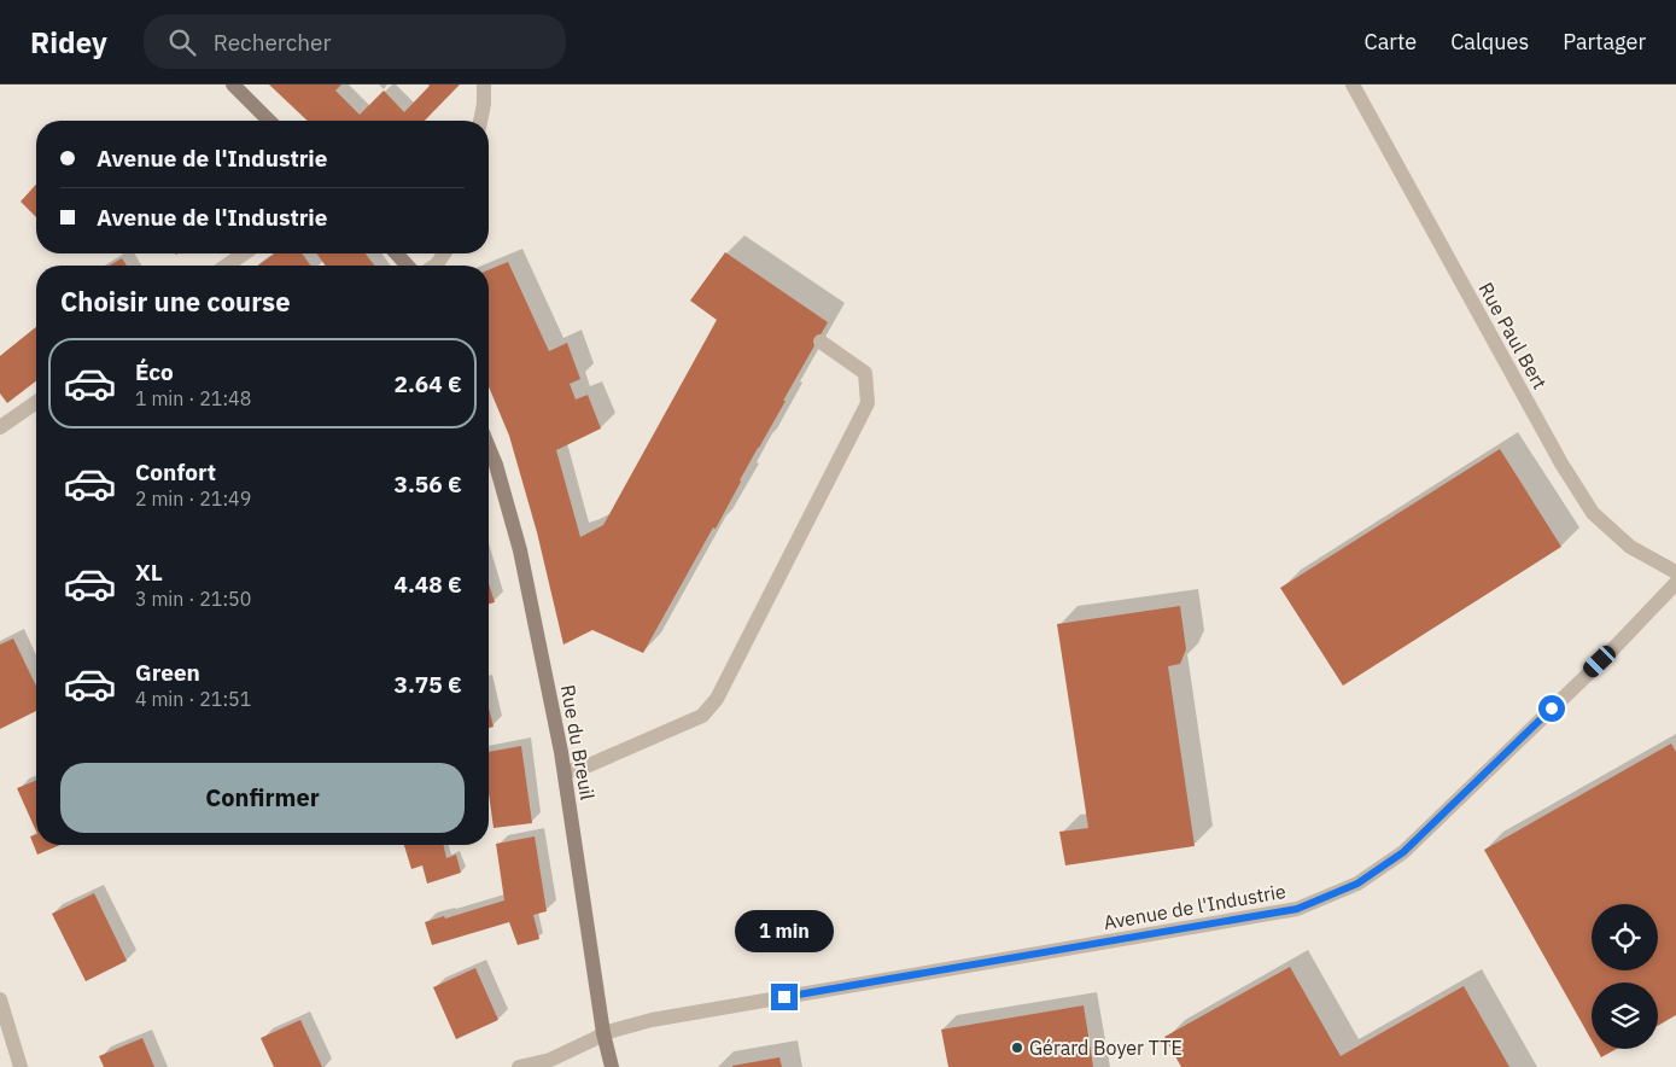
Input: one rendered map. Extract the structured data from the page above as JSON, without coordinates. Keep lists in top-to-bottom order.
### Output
{
  "streets": {
    "street": ["Rue Paul Bert", "Rue du Breuil", "Avenue de l'Industrie"]
  },
  "crossings": [
    ["Rue du Breuil", "Avenue de l'Industrie"]
  ],
  "places": ["Gérard Boyer TTE"],
  "page": {
    "header": "Ridey",
    "search": "Rechercher",
    "nav": ["Carte", "Calques", "Partager"],
    "banner": ["Avenue de l'Industrie", "Avenue de l'Industrie"],
    "heading": "Choisir une course",
    "list": [
      {
        "name": "Éco",
        "note": "1 min · 21:48",
        "value": "2.64 €"
      },
      {
        "name": "Confort",
        "note": "2 min · 21:49",
        "value": "3.56 €"
      },
      {
        "name": "XL",
        "note": "3 min · 21:50",
        "value": "4.48 €"
      },
      {
        "name": "Green",
        "note": "4 min · 21:51",
        "value": "3.75 €"
      }
    ],
    "buttons": "Confirmer",
    "bubble": "1 min"
  }
}
